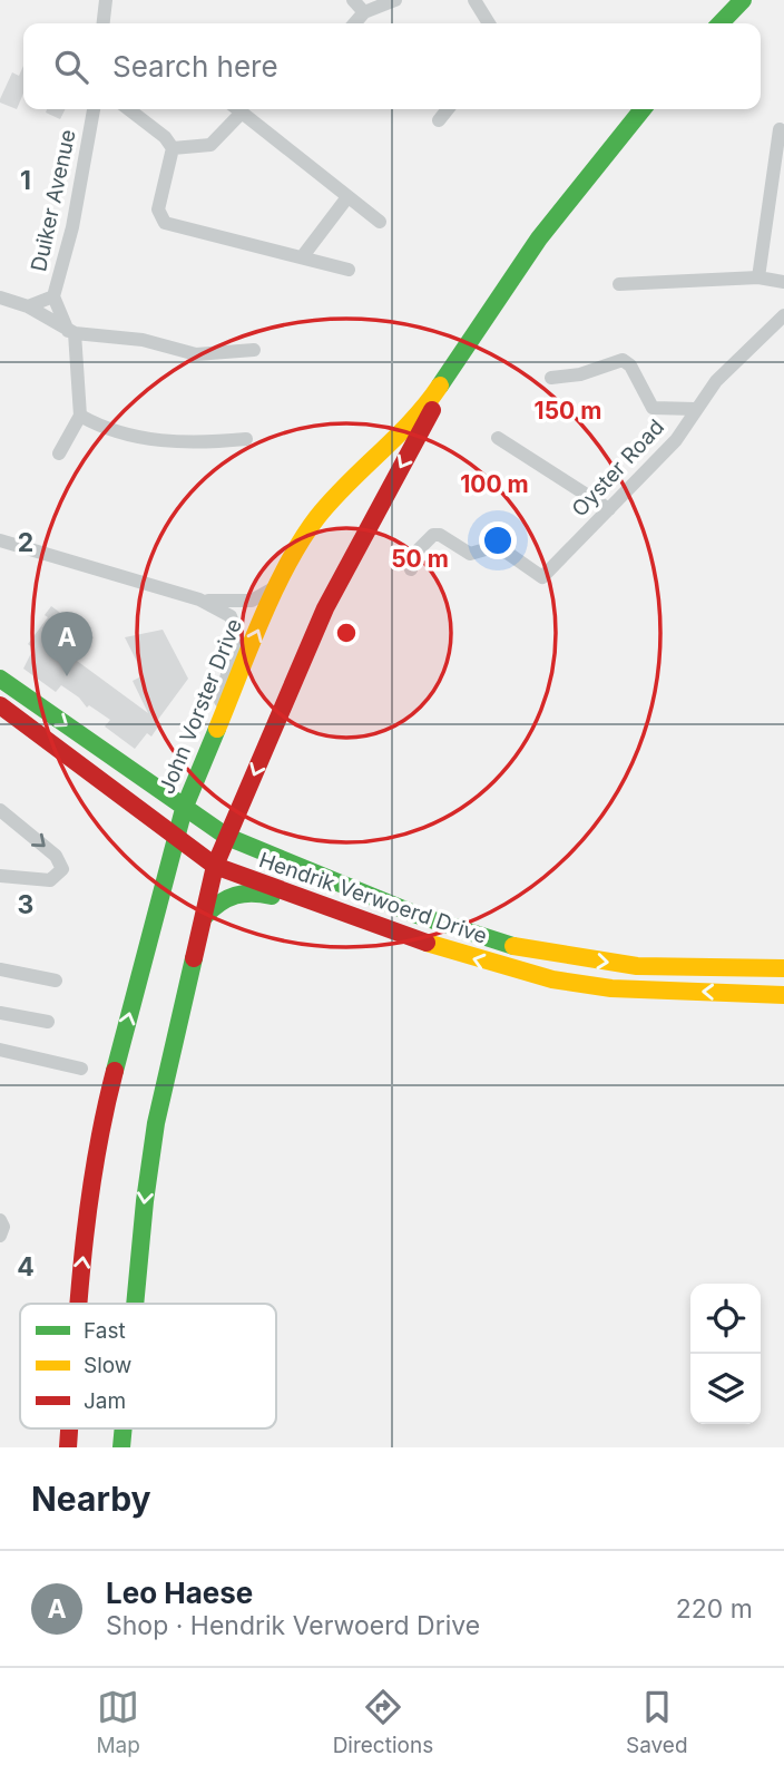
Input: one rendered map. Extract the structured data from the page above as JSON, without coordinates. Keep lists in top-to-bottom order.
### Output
{
  "streets": {
    "main road": ["John Vorster Drive", "Hendrik Verwoerd Drive"],
    "street": ["Duiker Avenue", "Oyster Road"]
  },
  "crossings": [
    ["John Vorster Drive", "Hendrik Verwoerd Drive"]
  ],
  "legend": ["Fast", "Slow", "Jam"],
  "page": {
    "search": "Search here",
    "pins": "A",
    "heading": "Nearby",
    "list": [
      {
        "mark": "A",
        "name": "Leo Haese",
        "note": "Shop · Hendrik Verwoerd Drive",
        "value": "220 m"
      }
    ],
    "nav": ["Map", "Directions", "Saved"]
  },
  "grid": {
    "rows": [
      "1",
      "2",
      "3",
      "4"
    ]
  },
  "rings": ["150 m", "100 m", "50 m"]
}
